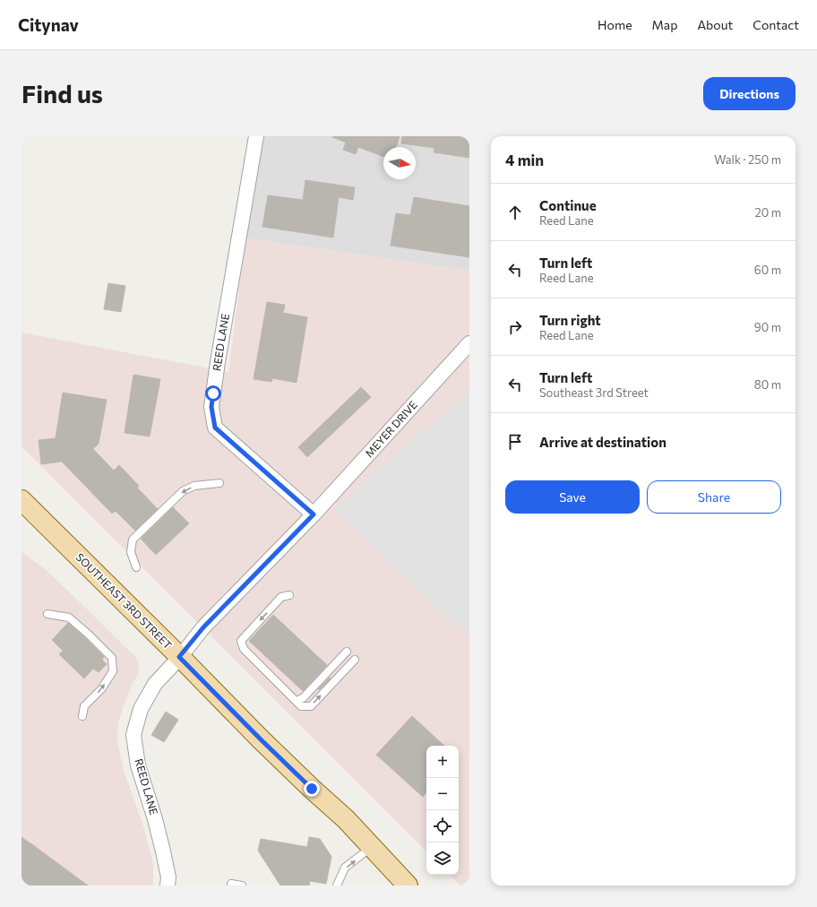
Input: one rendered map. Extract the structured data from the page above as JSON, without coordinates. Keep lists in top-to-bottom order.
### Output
{
  "streets": {
    "main road": ["SOUTHEAST 3RD STREET"],
    "street": ["REED LANE", "MEYER DRIVE"]
  },
  "crossings": [
    ["REED LANE", "MEYER DRIVE"],
    ["REED LANE", "SOUTHEAST 3RD STREET"]
  ],
  "north": "right",
  "page": {
    "header": "Citynav",
    "nav": [
      "Home",
      "Map",
      "About",
      "Contact"
    ],
    "buttons": [
      "Directions",
      ["Save", "Share"]
    ],
    "title": "Find us",
    "heading": ["4 min", "Walk · 250 m"],
    "list": [
      ["Continue", "Reed Lane", "20 m"],
      ["Turn left", "Reed Lane", "60 m"],
      ["Turn right", "Reed Lane", "90 m"],
      ["Turn left", "Southeast 3rd Street", "80 m"],
      "Arrive at destination"
    ],
    "map_buttons": ["+", "−"]
  }
}
